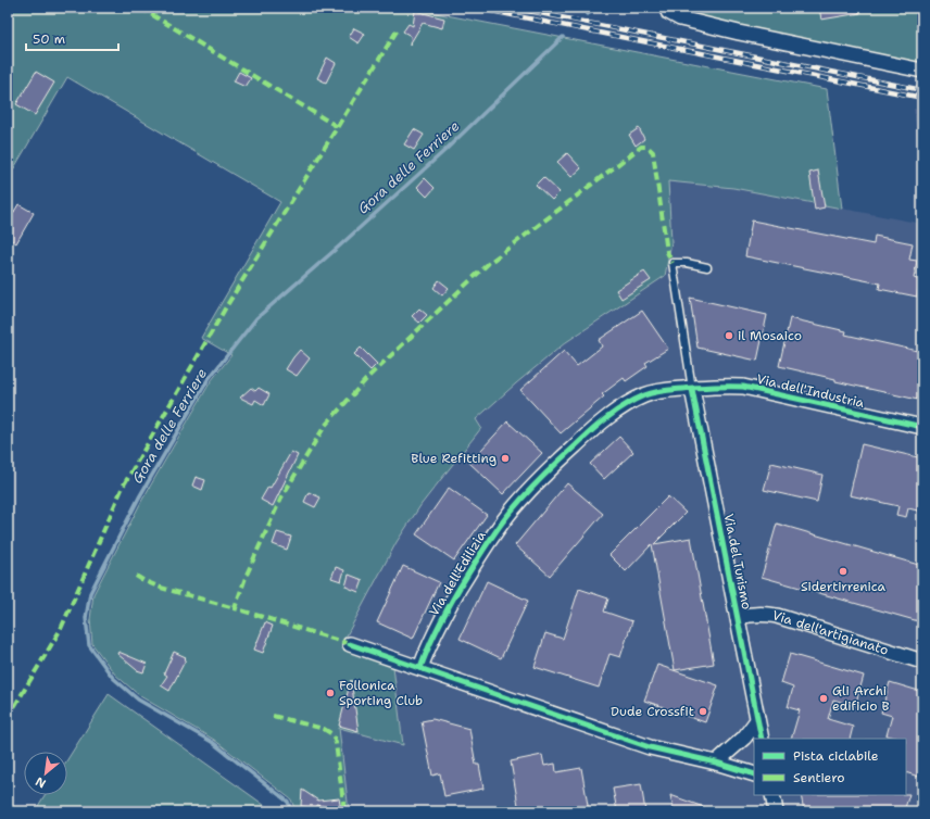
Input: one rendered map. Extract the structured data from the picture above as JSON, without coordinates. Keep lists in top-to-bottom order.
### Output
{
  "streets": {
    "street": [
      "Via dell'Industria",
      "Via del Turismo",
      "Via dell'Edilizia",
      "Via dell'artigianato"
    ]
  },
  "crossings": [
    ["Via dell'Industria", "Via del Turismo"],
    ["Via dell'Industria", "Via dell'Edilizia"],
    ["Via del Turismo", "Via dell'Edilizia"],
    ["Via del Turismo", "Via dell'artigianato"]
  ],
  "water": ["Gora delle Ferriere"],
  "places": [
    "il Mosaico",
    "Blue Refitting",
    "Sidertirrenica",
    "Follonica Sporting Club",
    "Gli Archi edificio B",
    "Dude Crossfit"
  ],
  "legend": ["Pista ciclabile", "Sentiero"],
  "scale_bar": "50 m",
  "north": "bottom left"
}
